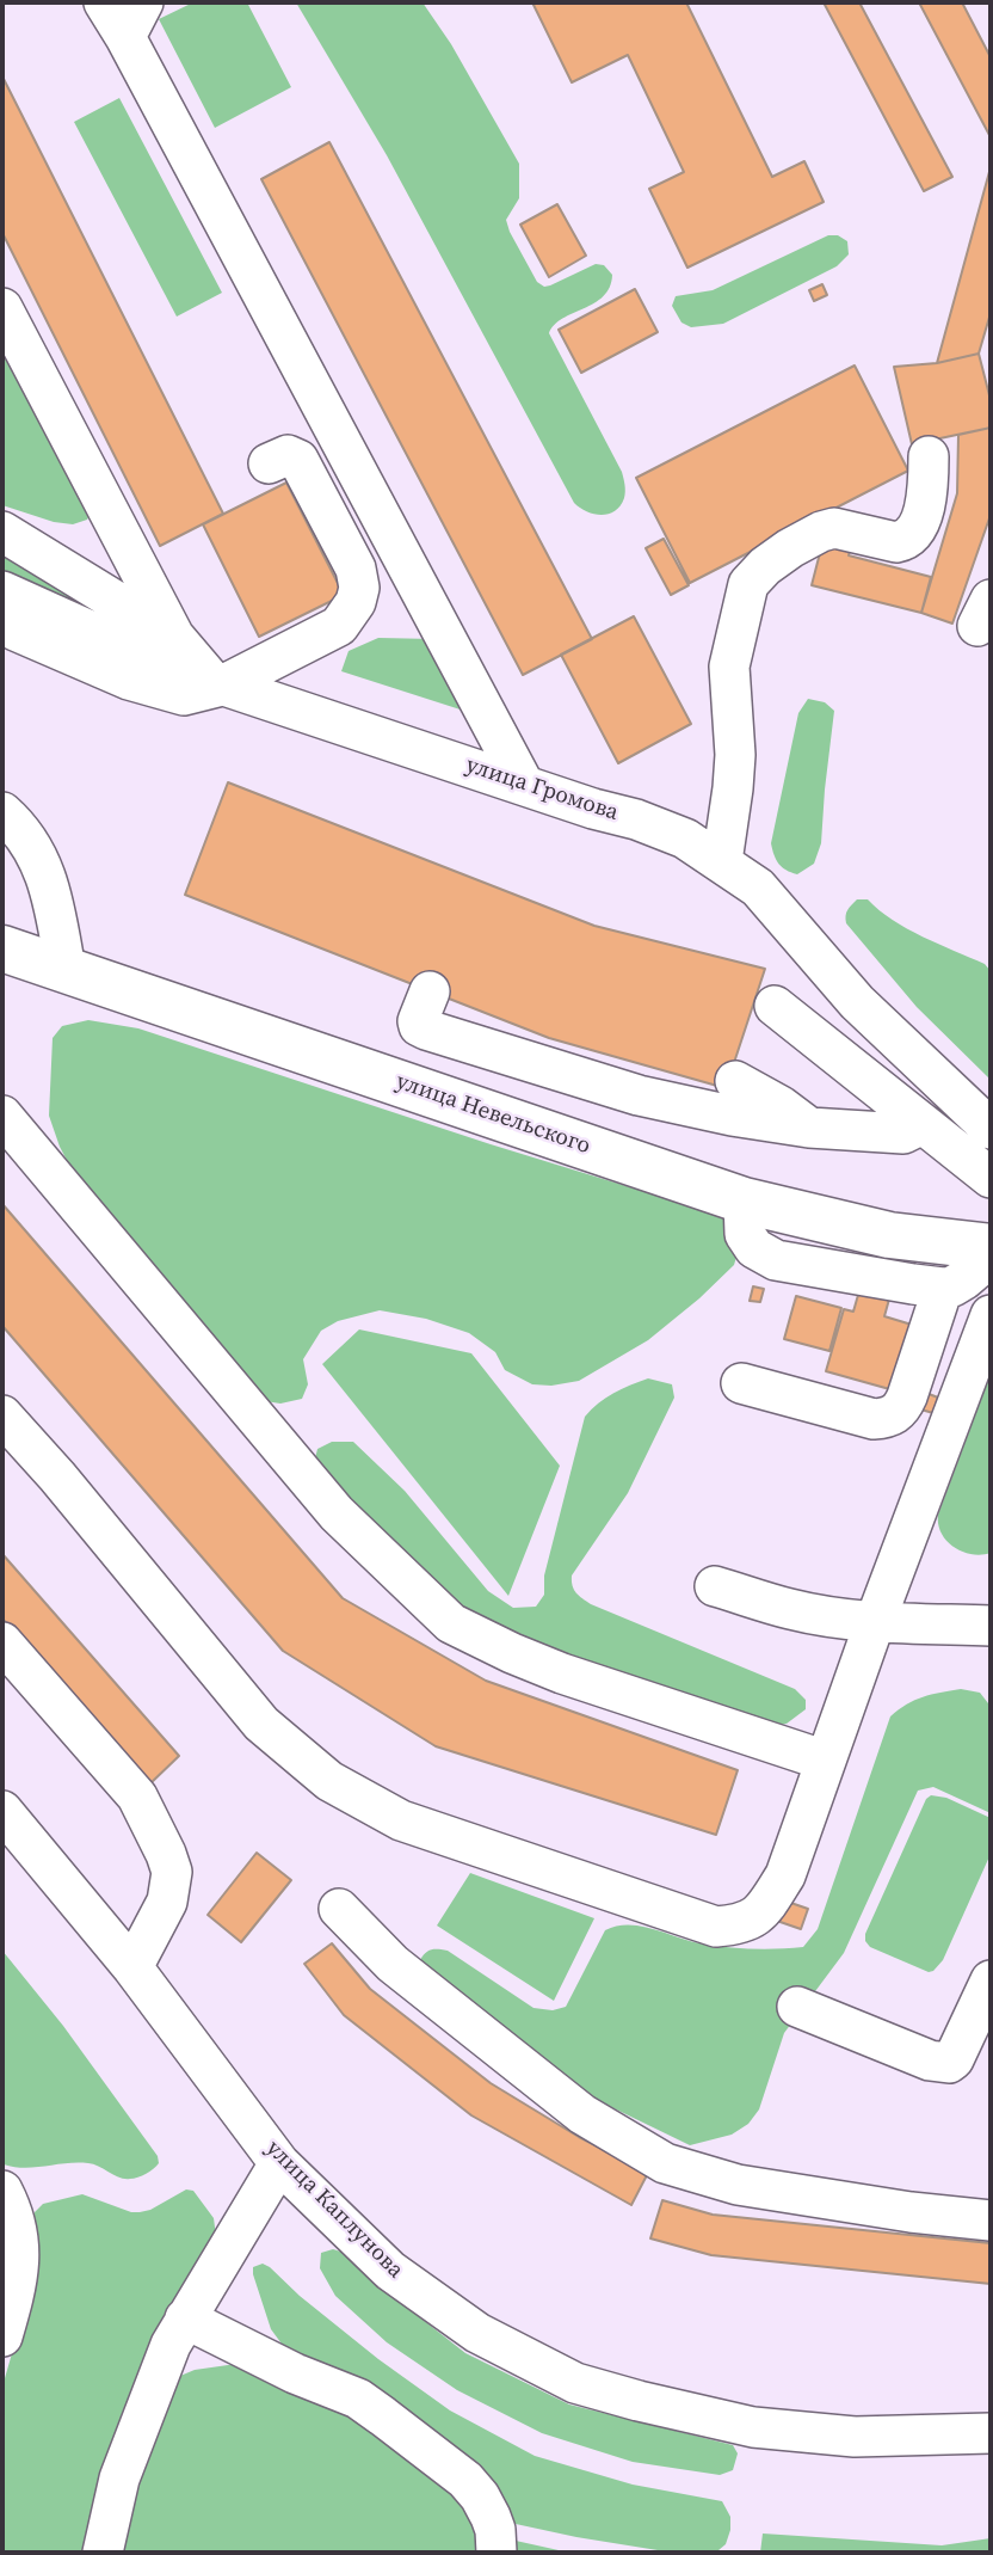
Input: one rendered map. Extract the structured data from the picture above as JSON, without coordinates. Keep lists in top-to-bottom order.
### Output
{
  "streets": {
    "main road": ["улица Невельского"],
    "street": ["улица Громова", "улица Каплунова"]
  }
}
